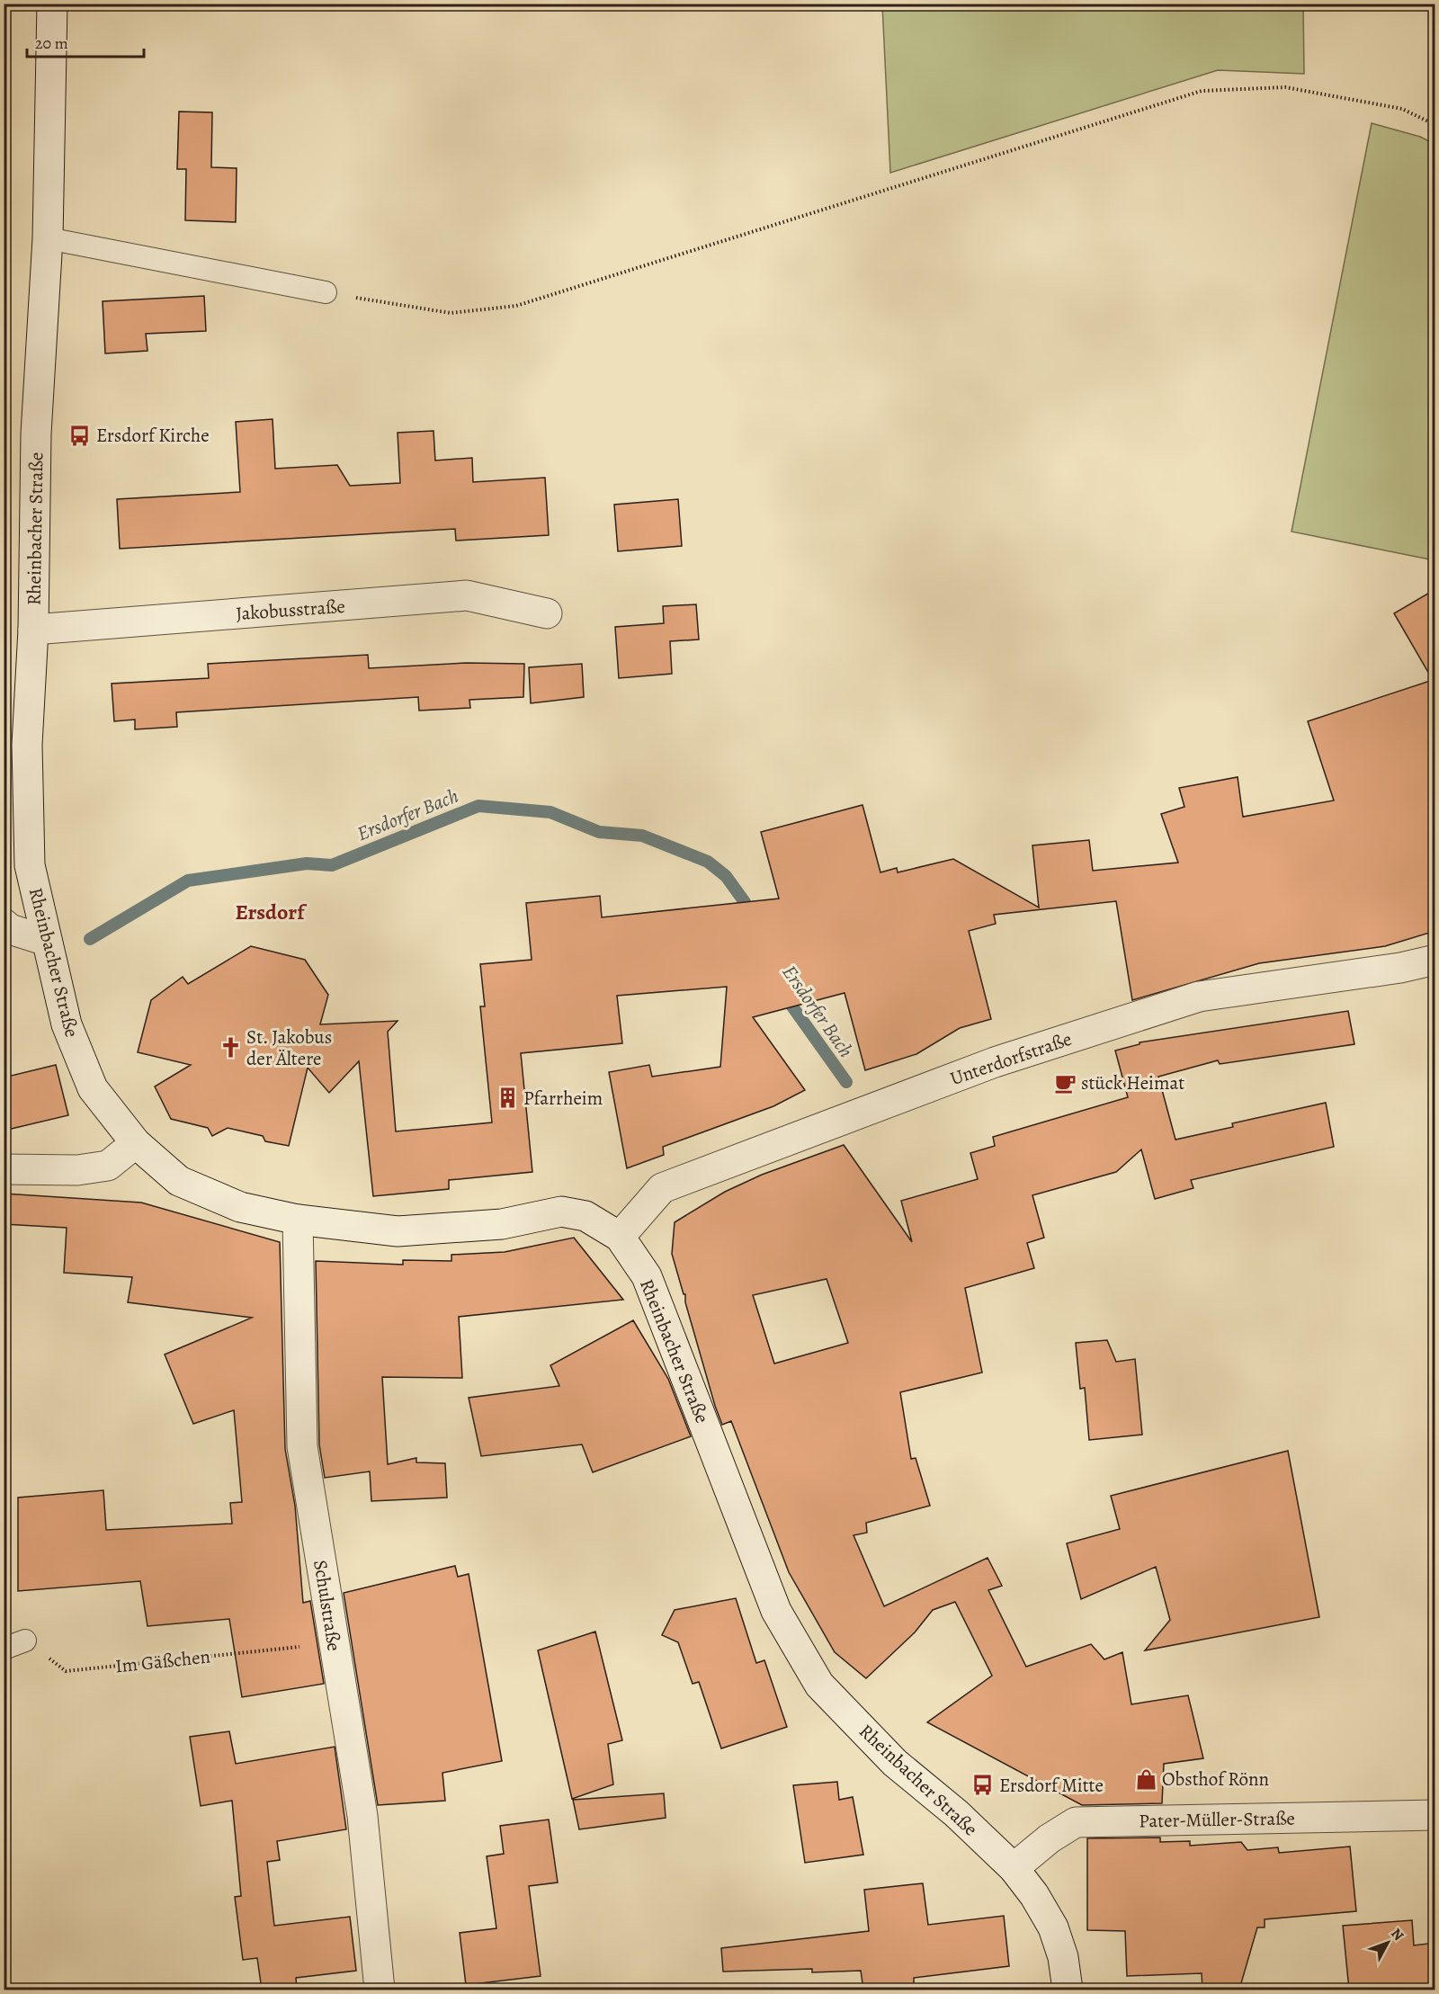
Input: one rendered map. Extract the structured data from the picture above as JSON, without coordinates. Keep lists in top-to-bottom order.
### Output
{
  "streets": {
    "street": [
      "Rheinbacher Straße",
      "Jakobusstraße",
      "Unterdorfstraße",
      "Schulstraße",
      "Pater-Müller-Straße"
    ],
    "path": ["Im Gäßchen"]
  },
  "crossings": [
    ["Rheinbacher Straße", "Jakobusstraße"],
    ["Rheinbacher Straße", "Unterdorfstraße"],
    ["Rheinbacher Straße", "Schulstraße"],
    ["Rheinbacher Straße", "Pater-Müller-Straße"],
    ["Schulstraße", "Im Gäßchen"]
  ],
  "districts": ["Ersdorf"],
  "water": ["Ersdorfer Bach"],
  "places": {
    "bus stop": ["Ersdorf Kirche", "Ersdorf Mitte"],
    "church": ["St. Jakobus der Ältere"],
    "cafe": ["stück Heimat"],
    "building": ["Pfarrheim"],
    "shop": ["Obsthof Rönn"]
  },
  "scale_bar": "20 m",
  "north": "top right"
}
